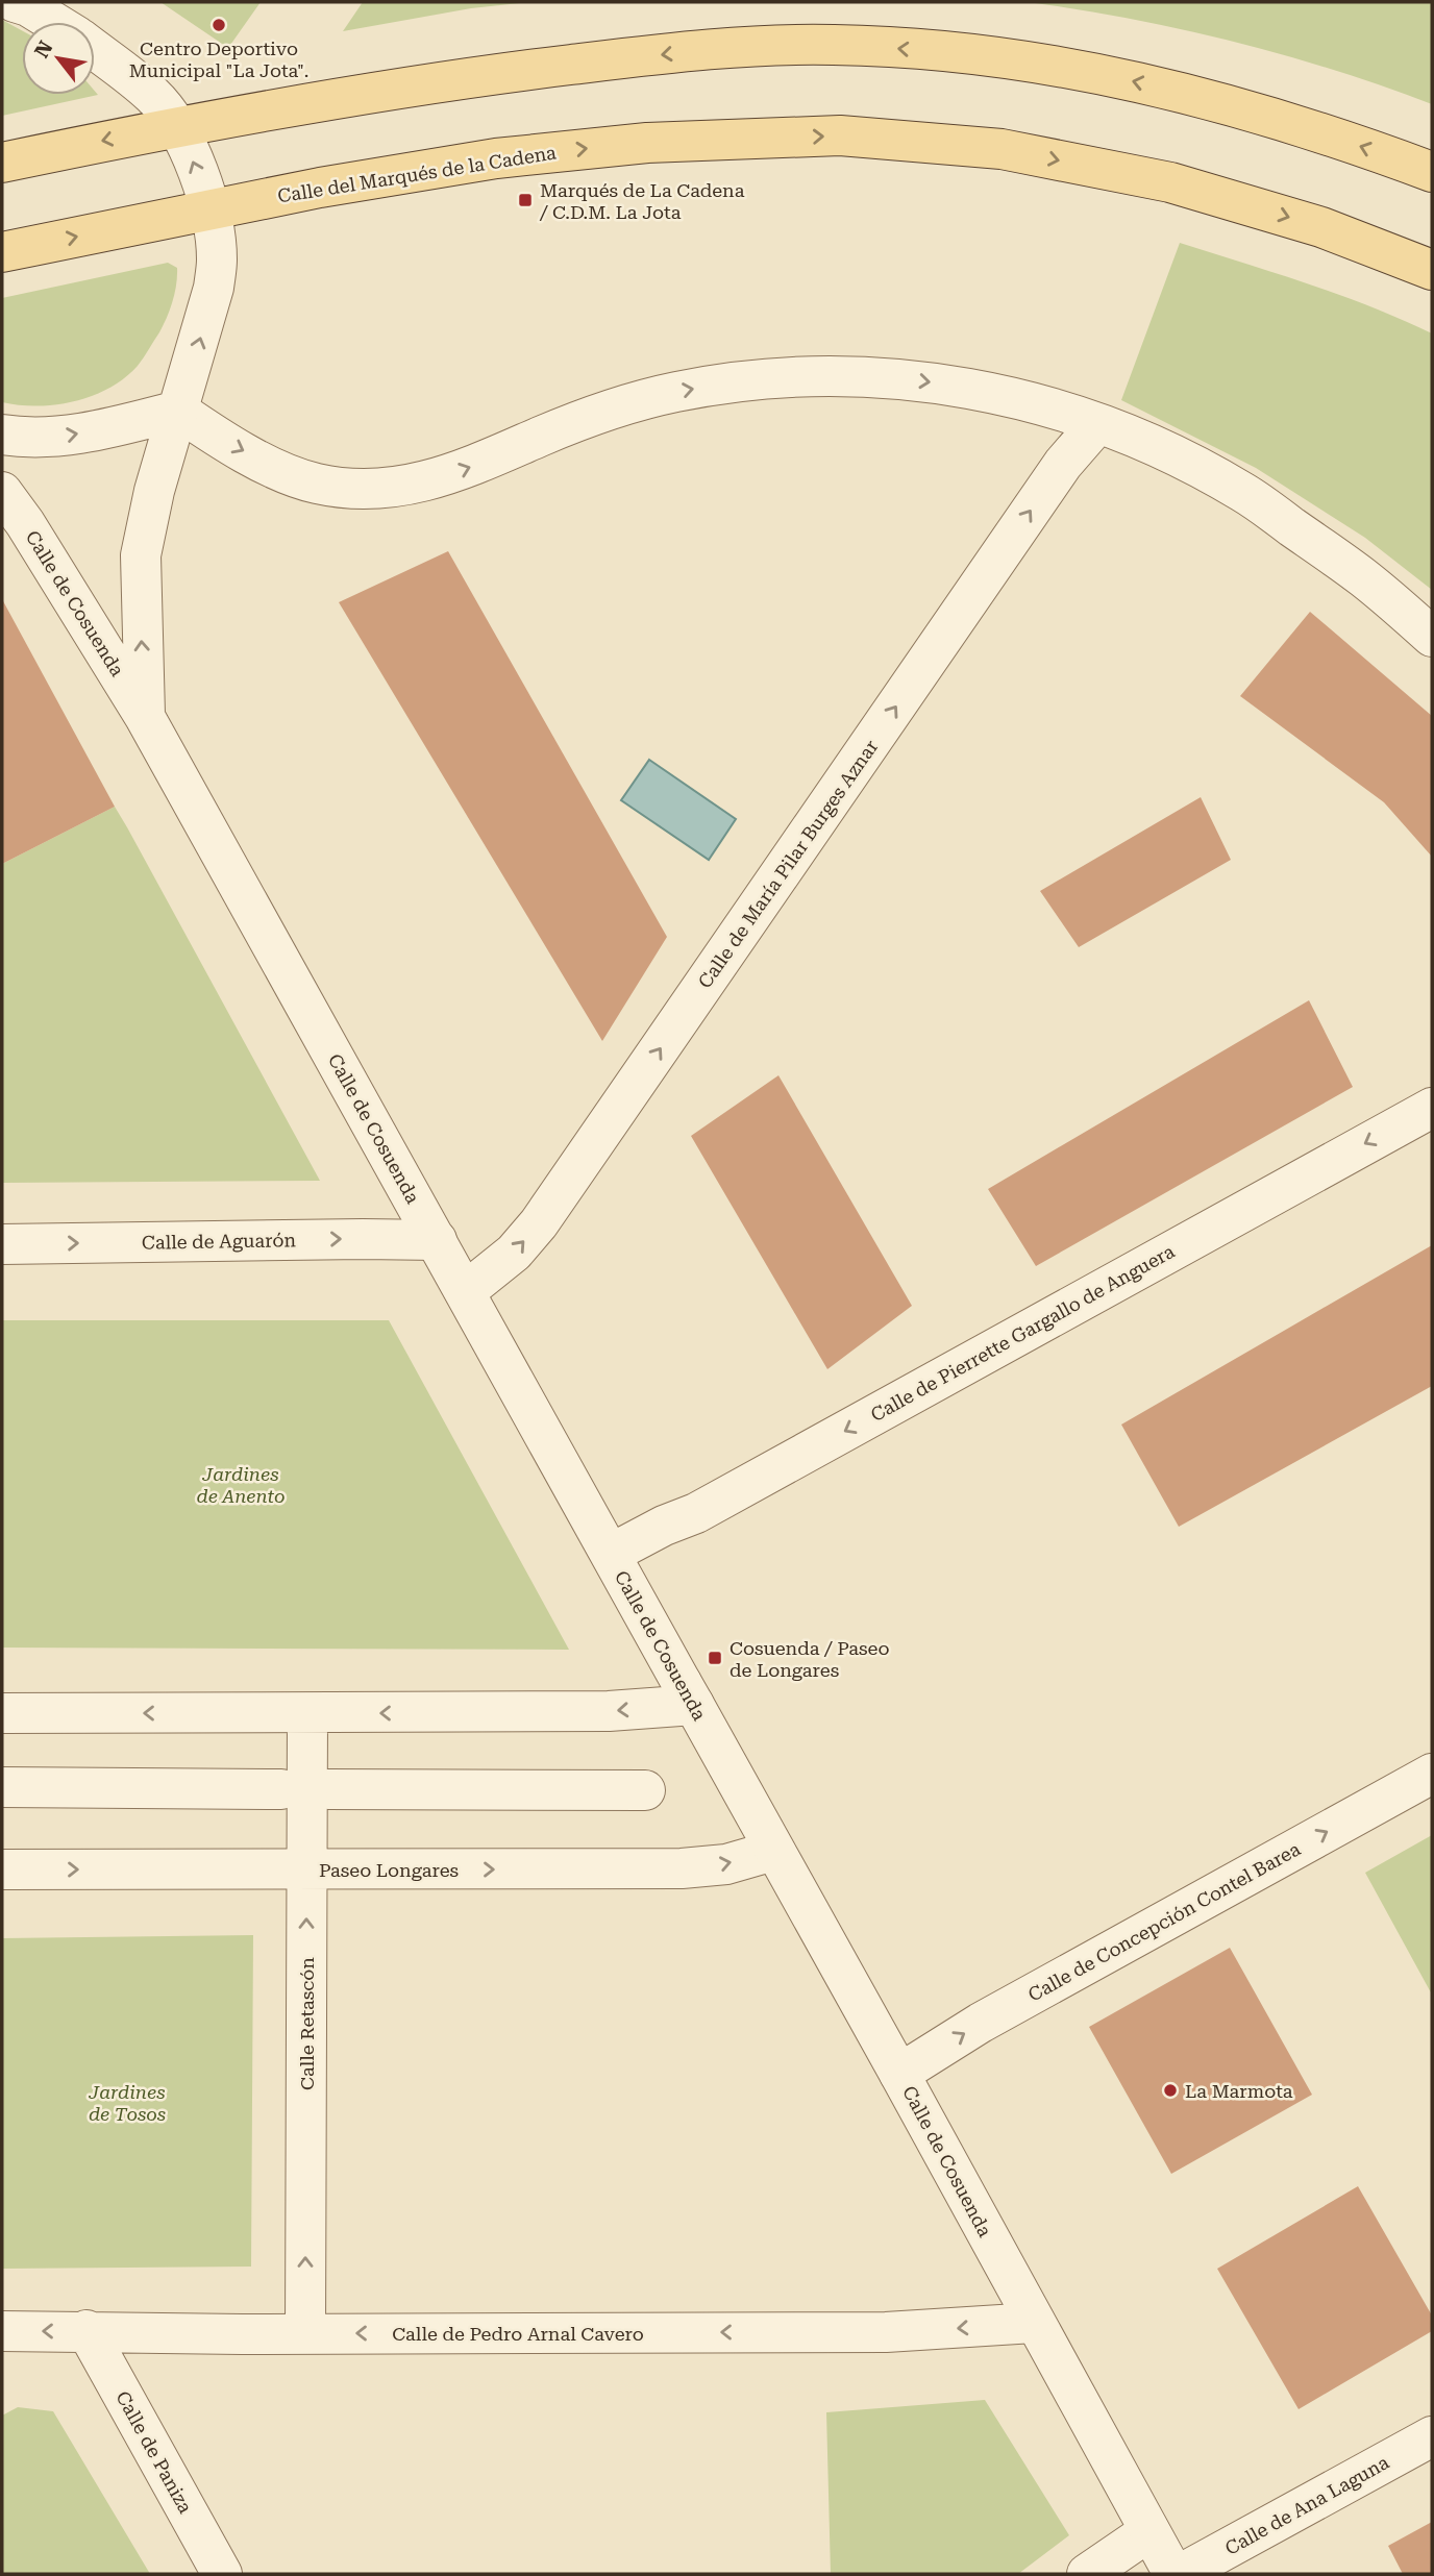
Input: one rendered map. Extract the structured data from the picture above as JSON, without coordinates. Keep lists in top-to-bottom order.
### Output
{
  "streets": {
    "main road": ["Calle del Marqués de la Cadena"],
    "street": [
      "Calle de Cosuenda",
      "Calle de María Pilar Burges Aznar",
      "Calle de Aguarón",
      "Calle de Pierrette Gargallo de Anguera",
      "Paseo Longares",
      "Calle de Concepción Contel Barea",
      "Calle Retascón",
      "Calle de Pedro Arnal Cavero",
      "Calle de Paniza",
      "Calle de Ana Laguna"
    ]
  },
  "crossings": [
    ["Calle del Marqués de la Cadena", "Calle de Cosuenda"],
    ["Calle de Cosuenda", "Calle de María Pilar Burges Aznar"],
    ["Calle de Cosuenda", "Calle de Aguarón"],
    ["Calle de Cosuenda", "Calle de Pierrette Gargallo de Anguera"],
    ["Calle de Cosuenda", "Paseo Longares"],
    ["Calle de Cosuenda", "Calle de Concepción Contel Barea"],
    ["Calle de Cosuenda", "Calle de Pedro Arnal Cavero"],
    ["Paseo Longares", "Calle Retascón"],
    ["Calle Retascón", "Calle de Pedro Arnal Cavero"],
    ["Calle de Pedro Arnal Cavero", "Calle de Paniza"]
  ],
  "one_way": [
    "Calle de María Pilar Burges Aznar",
    "Calle de Aguarón",
    "Calle de Pierrette Gargallo de Anguera",
    "Calle de Concepción Contel Barea",
    "Calle Retascón",
    "Calle de Pedro Arnal Cavero"
  ],
  "parks": ["Jardines de Anento", "Jardines de Tosos"],
  "places": {
    "other": ["Centro Deportivo Municipal \"La Jota\".", "La Marmota"],
    "transit": ["Marqués de La Cadena / C.D.M. La Jota", "Cosuenda / Paseo de Longares"]
  },
  "north": "top left"
}
